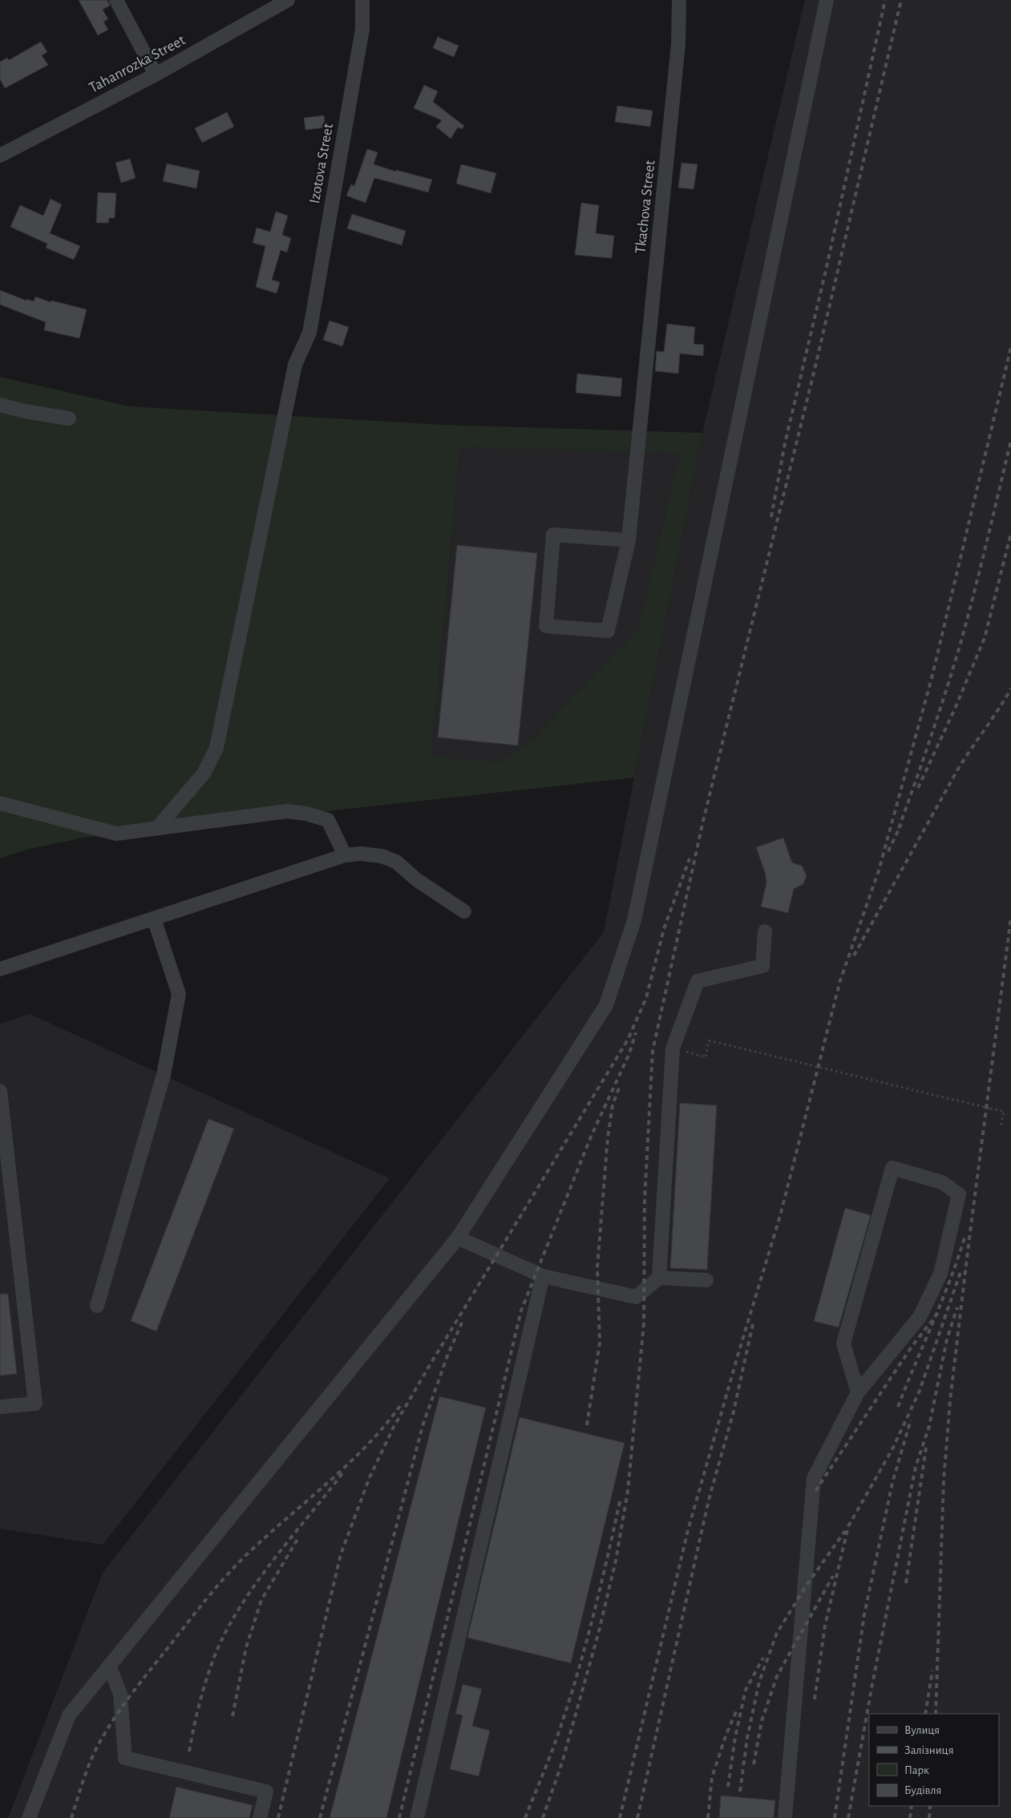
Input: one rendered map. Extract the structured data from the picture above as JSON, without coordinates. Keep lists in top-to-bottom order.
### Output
{
  "streets": {
    "street": ["Tahanrozka Street", "Izotova Street", "Tkachova Street"]
  },
  "legend": [
    "Вулиця",
    "Залізниця",
    "Парк",
    "Будівля"
  ]
}
